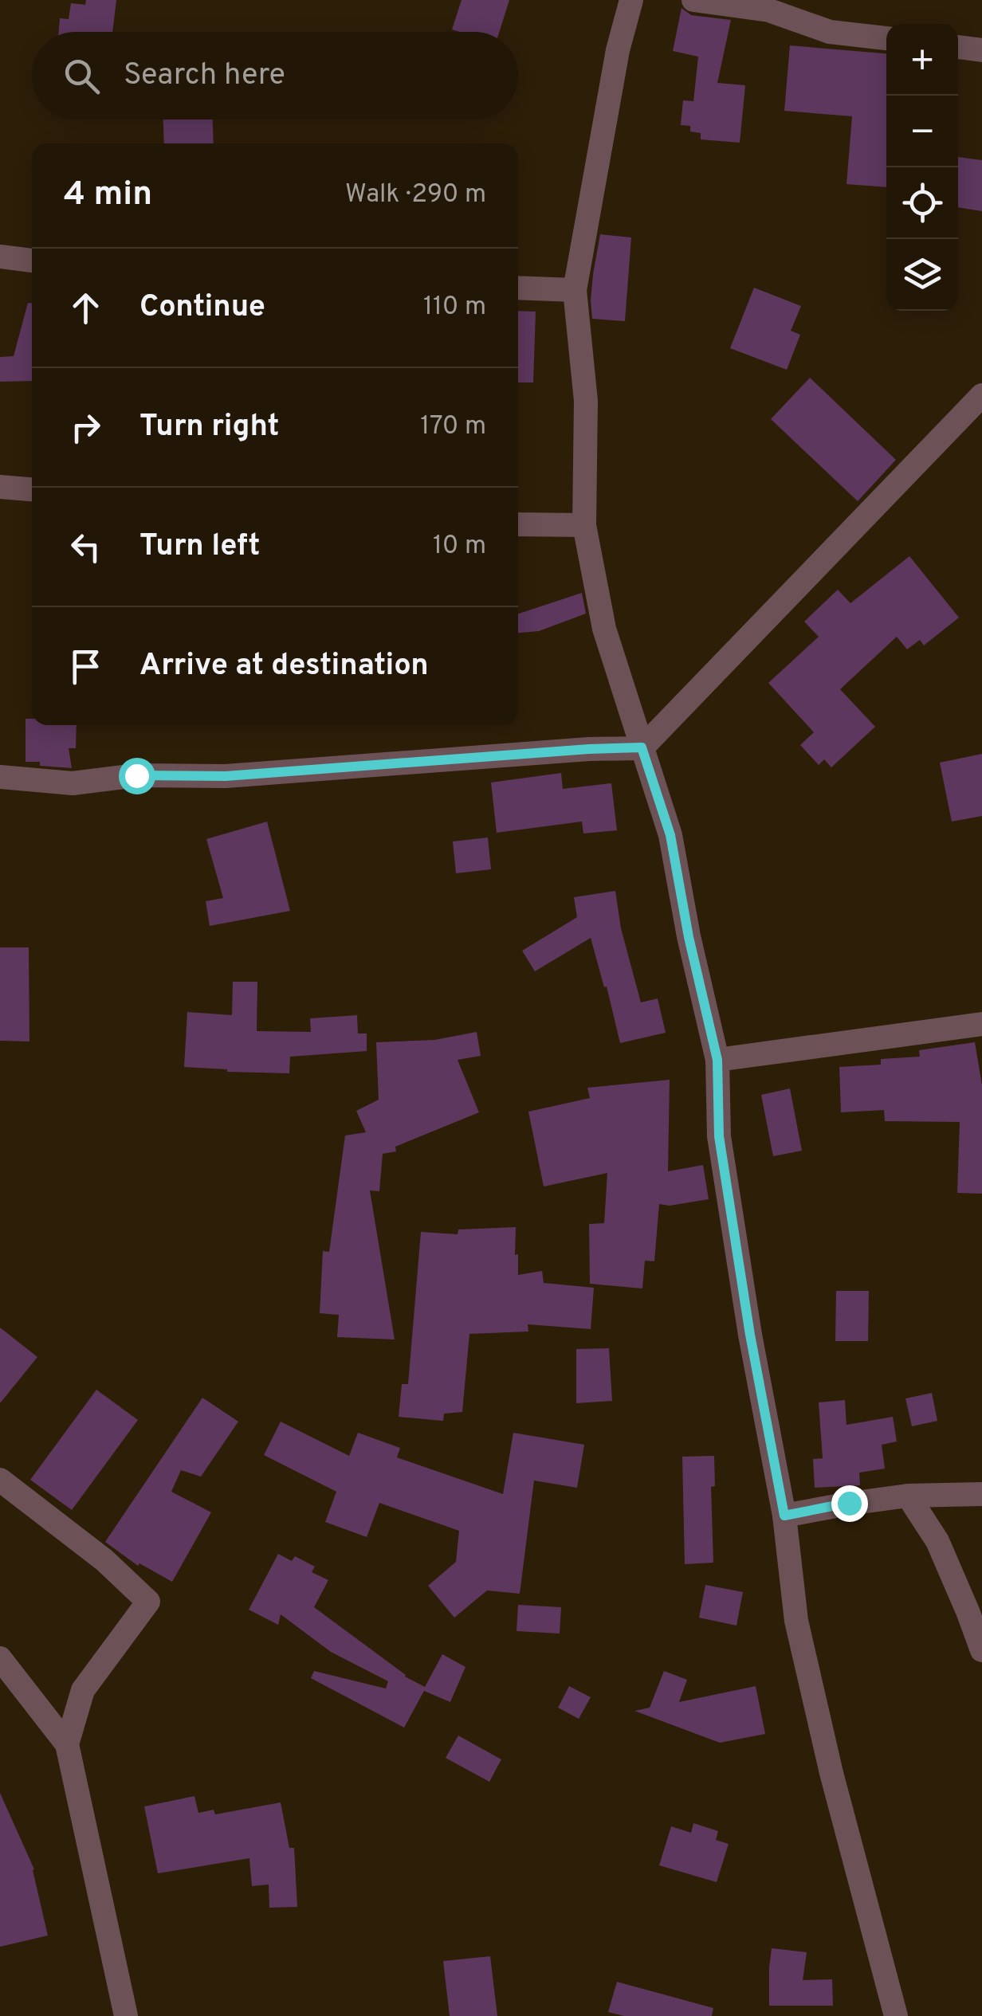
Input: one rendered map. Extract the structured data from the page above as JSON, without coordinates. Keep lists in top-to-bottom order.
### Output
{
  "page": {
    "map_buttons": ["+", "−"],
    "search": "Search here",
    "heading": ["4 min", "Walk · 290 m"],
    "list": [
      ["Continue", "110 m"],
      ["Turn right", "170 m"],
      ["Turn left", "10 m"],
      "Arrive at destination"
    ]
  }
}
